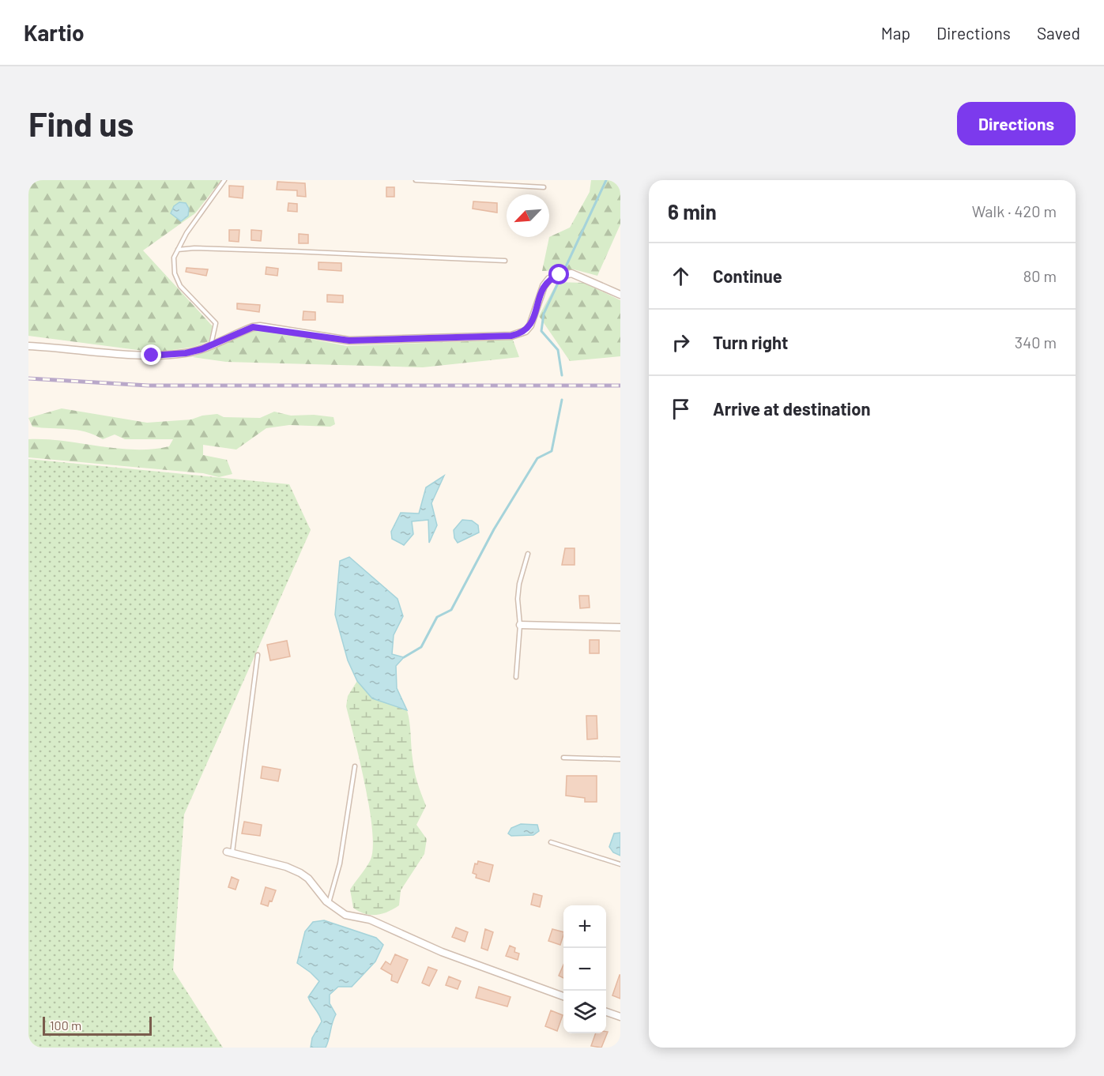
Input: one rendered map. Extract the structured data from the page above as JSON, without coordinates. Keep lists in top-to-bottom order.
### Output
{
  "scale_bar": "100 m",
  "north": "bottom left",
  "page": {
    "header": "Kartio",
    "nav": ["Map", "Directions", "Saved"],
    "buttons": "Directions",
    "title": "Find us",
    "heading": ["6 min", "Walk · 420 m"],
    "list": [
      ["Continue", "80 m"],
      ["Turn right", "340 m"],
      "Arrive at destination"
    ],
    "map_buttons": ["+", "−"],
    "scale": "100 m"
  }
}
